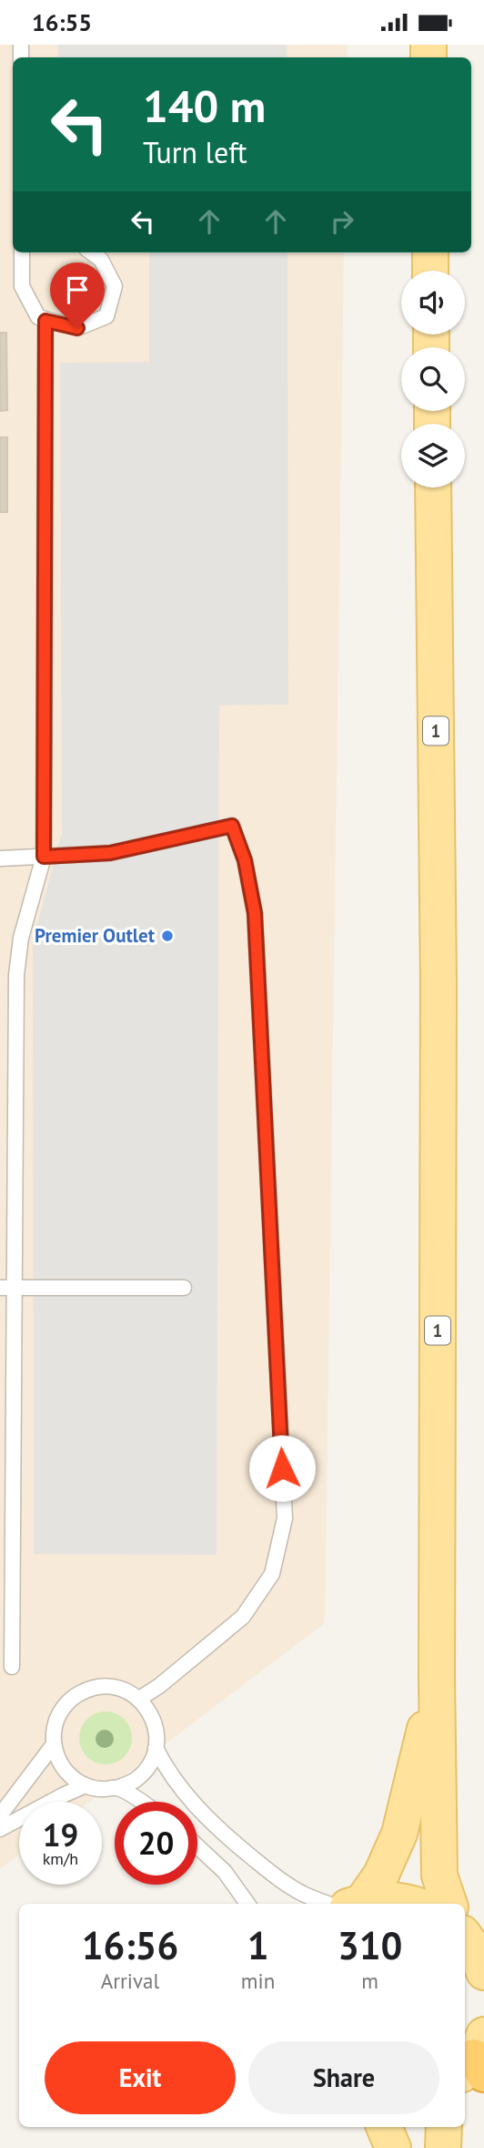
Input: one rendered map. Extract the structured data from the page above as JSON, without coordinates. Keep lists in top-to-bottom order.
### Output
{
  "streets": {
    "main road": ["1"]
  },
  "places": ["Premier Outlet"],
  "page": {
    "status": "16:55",
    "turn": ["140 m", "Turn left"],
    "speed": "19 km/h",
    "limit": "20",
    "eta": [
      "16:56",
      "Arrival",
      "1",
      "min",
      "310",
      "m"
    ],
    "buttons": ["Exit", "Share"]
  }
}
